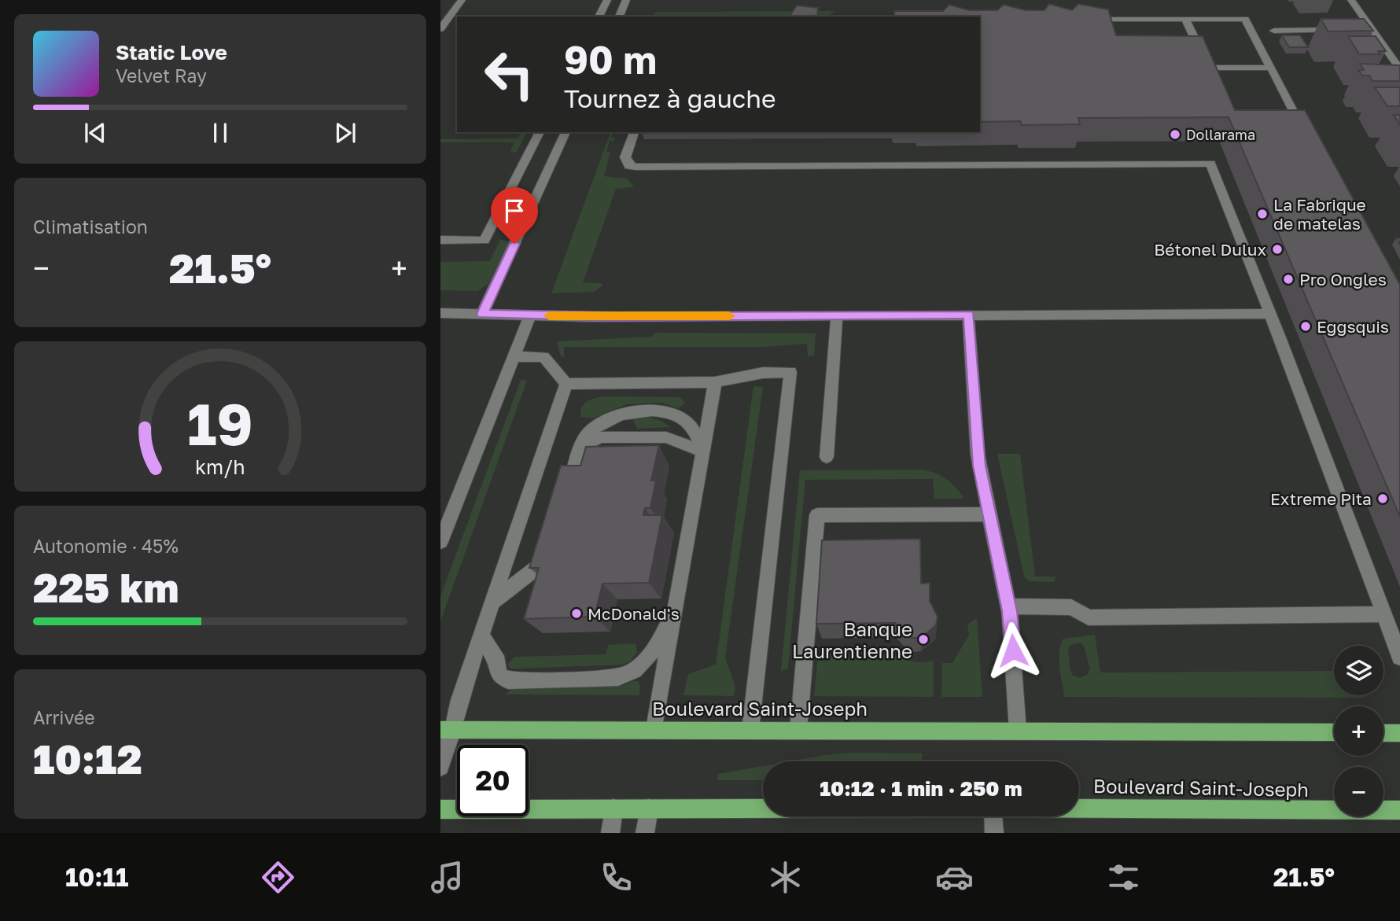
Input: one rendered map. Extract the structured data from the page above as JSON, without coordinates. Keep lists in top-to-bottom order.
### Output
{
  "streets": {
    "main road": ["Boulevard Saint-Joseph"]
  },
  "places": [
    "Dollarama",
    "La Fabrique de matelas",
    "Bétonel Dulux",
    "Pro Ongles",
    "Eggsquis",
    "Extreme Pita",
    "McDonald's",
    "Banque Laurentienne"
  ],
  "page": {
    "turn": ["90 m", "Tournez à gauche"],
    "song": ["Static Love", "Velvet Ray"],
    "tile": [
      "Climatisation",
      ["Autonomie · 45%", "225 km"],
      ["Arrivée", "10:12"]
    ],
    "heat": ["−", "21.5°", "+"],
    "map_buttons": ["+", "−"],
    "limit": "20",
    "trip": "10:12 · 1 min · 250 m",
    "tabs": ["10:11", "21.5°"],
    "gauge": ["19", "km/h"]
  }
}
